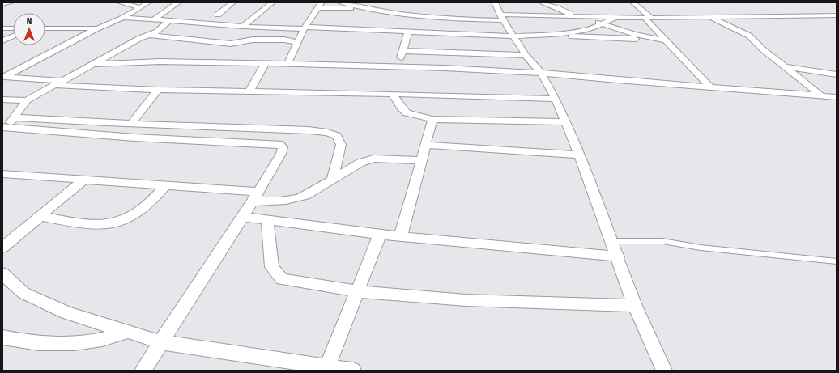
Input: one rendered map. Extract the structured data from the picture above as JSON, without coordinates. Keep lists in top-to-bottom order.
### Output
{
  "north": "top"
}
